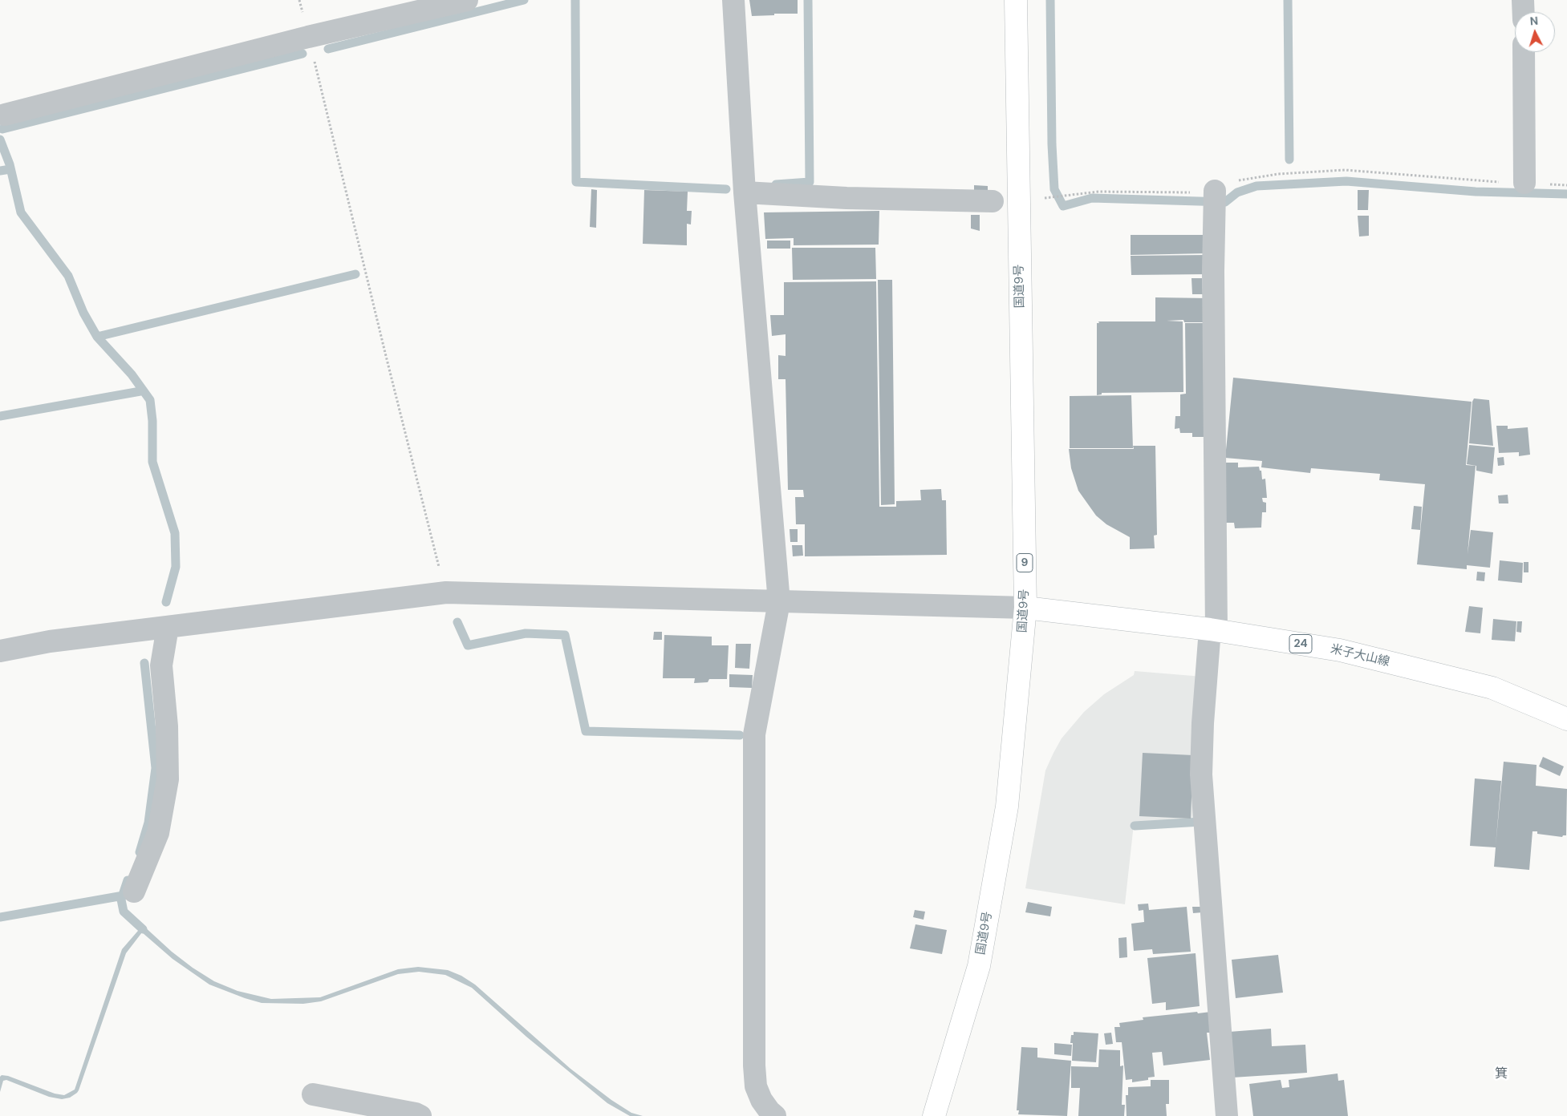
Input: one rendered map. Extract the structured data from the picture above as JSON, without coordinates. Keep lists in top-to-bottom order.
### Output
{
  "streets": {
    "main road": [
      "国道9号",
      "9",
      "24",
      "米子大山線"
    ]
  },
  "crossings": [
    ["国道9号", "米子大山線"]
  ],
  "districts": ["箕"],
  "north": "top"
}
